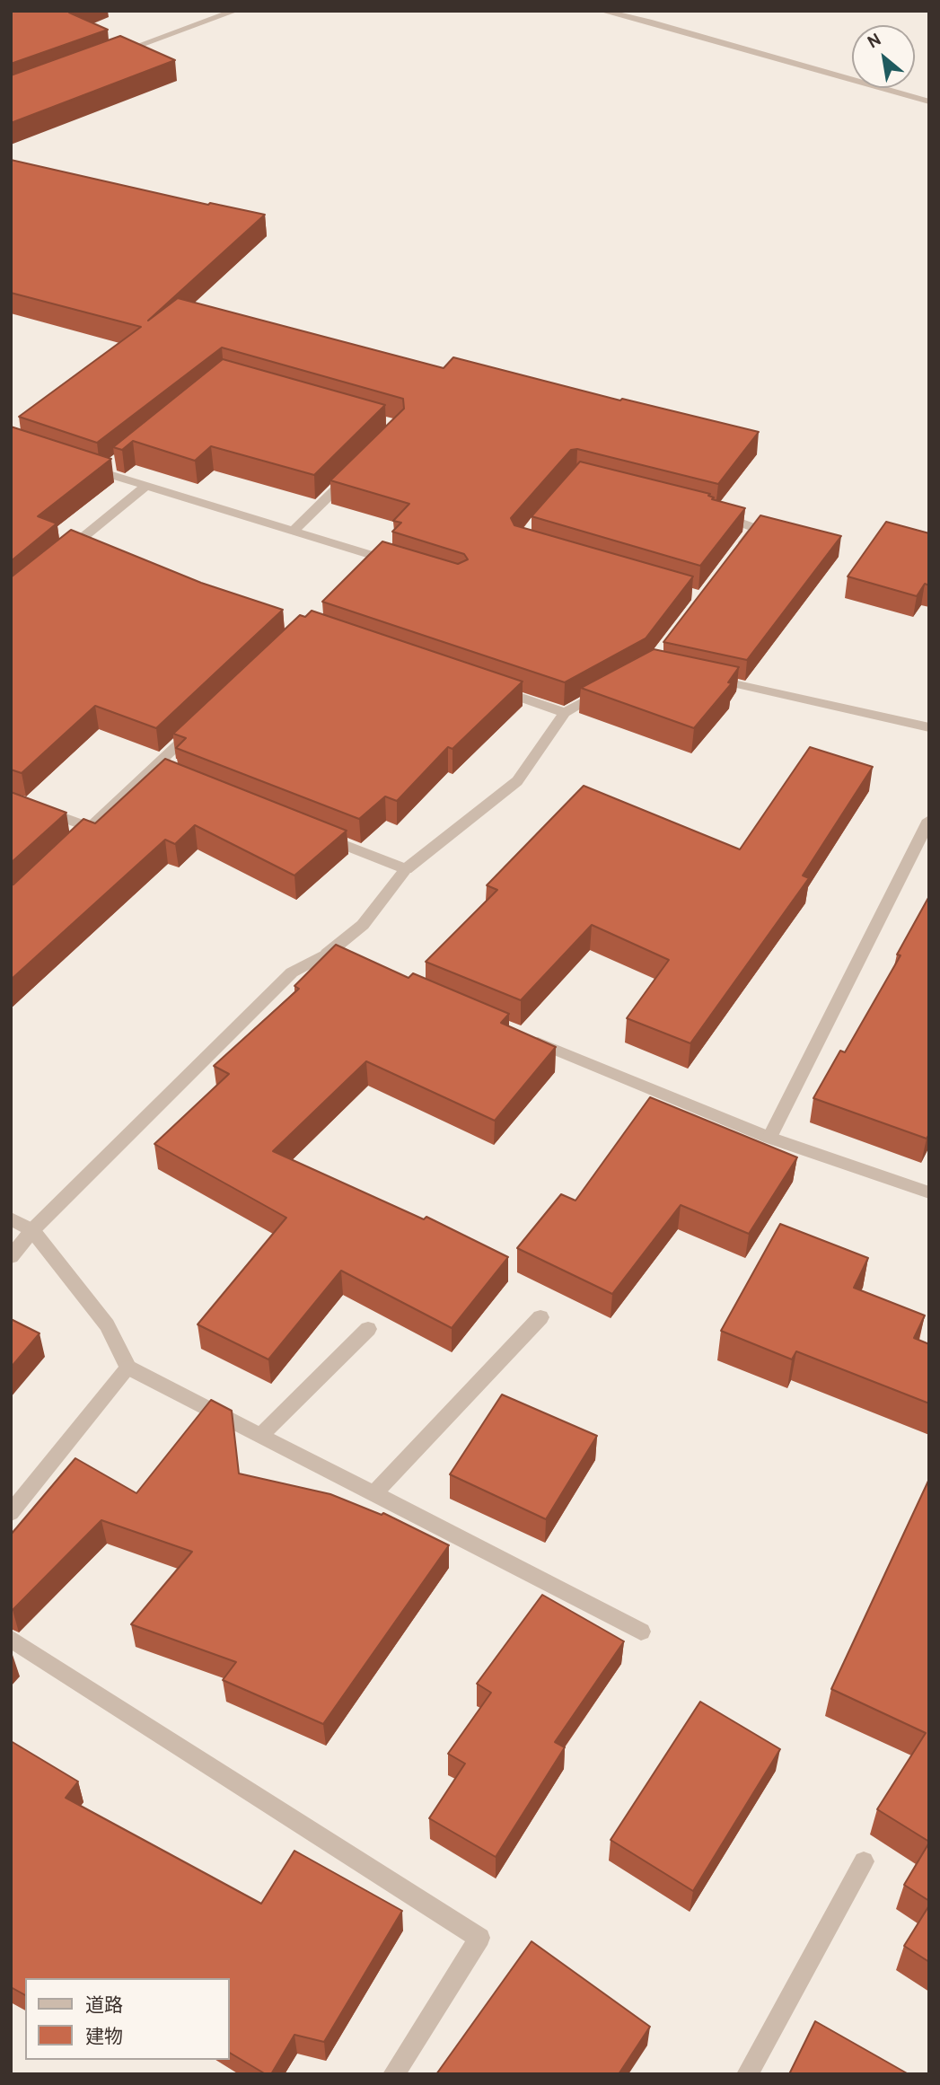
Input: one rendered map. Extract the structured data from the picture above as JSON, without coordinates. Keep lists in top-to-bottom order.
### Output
{
  "legend": ["道路", "建物"],
  "north": "top left"
}
